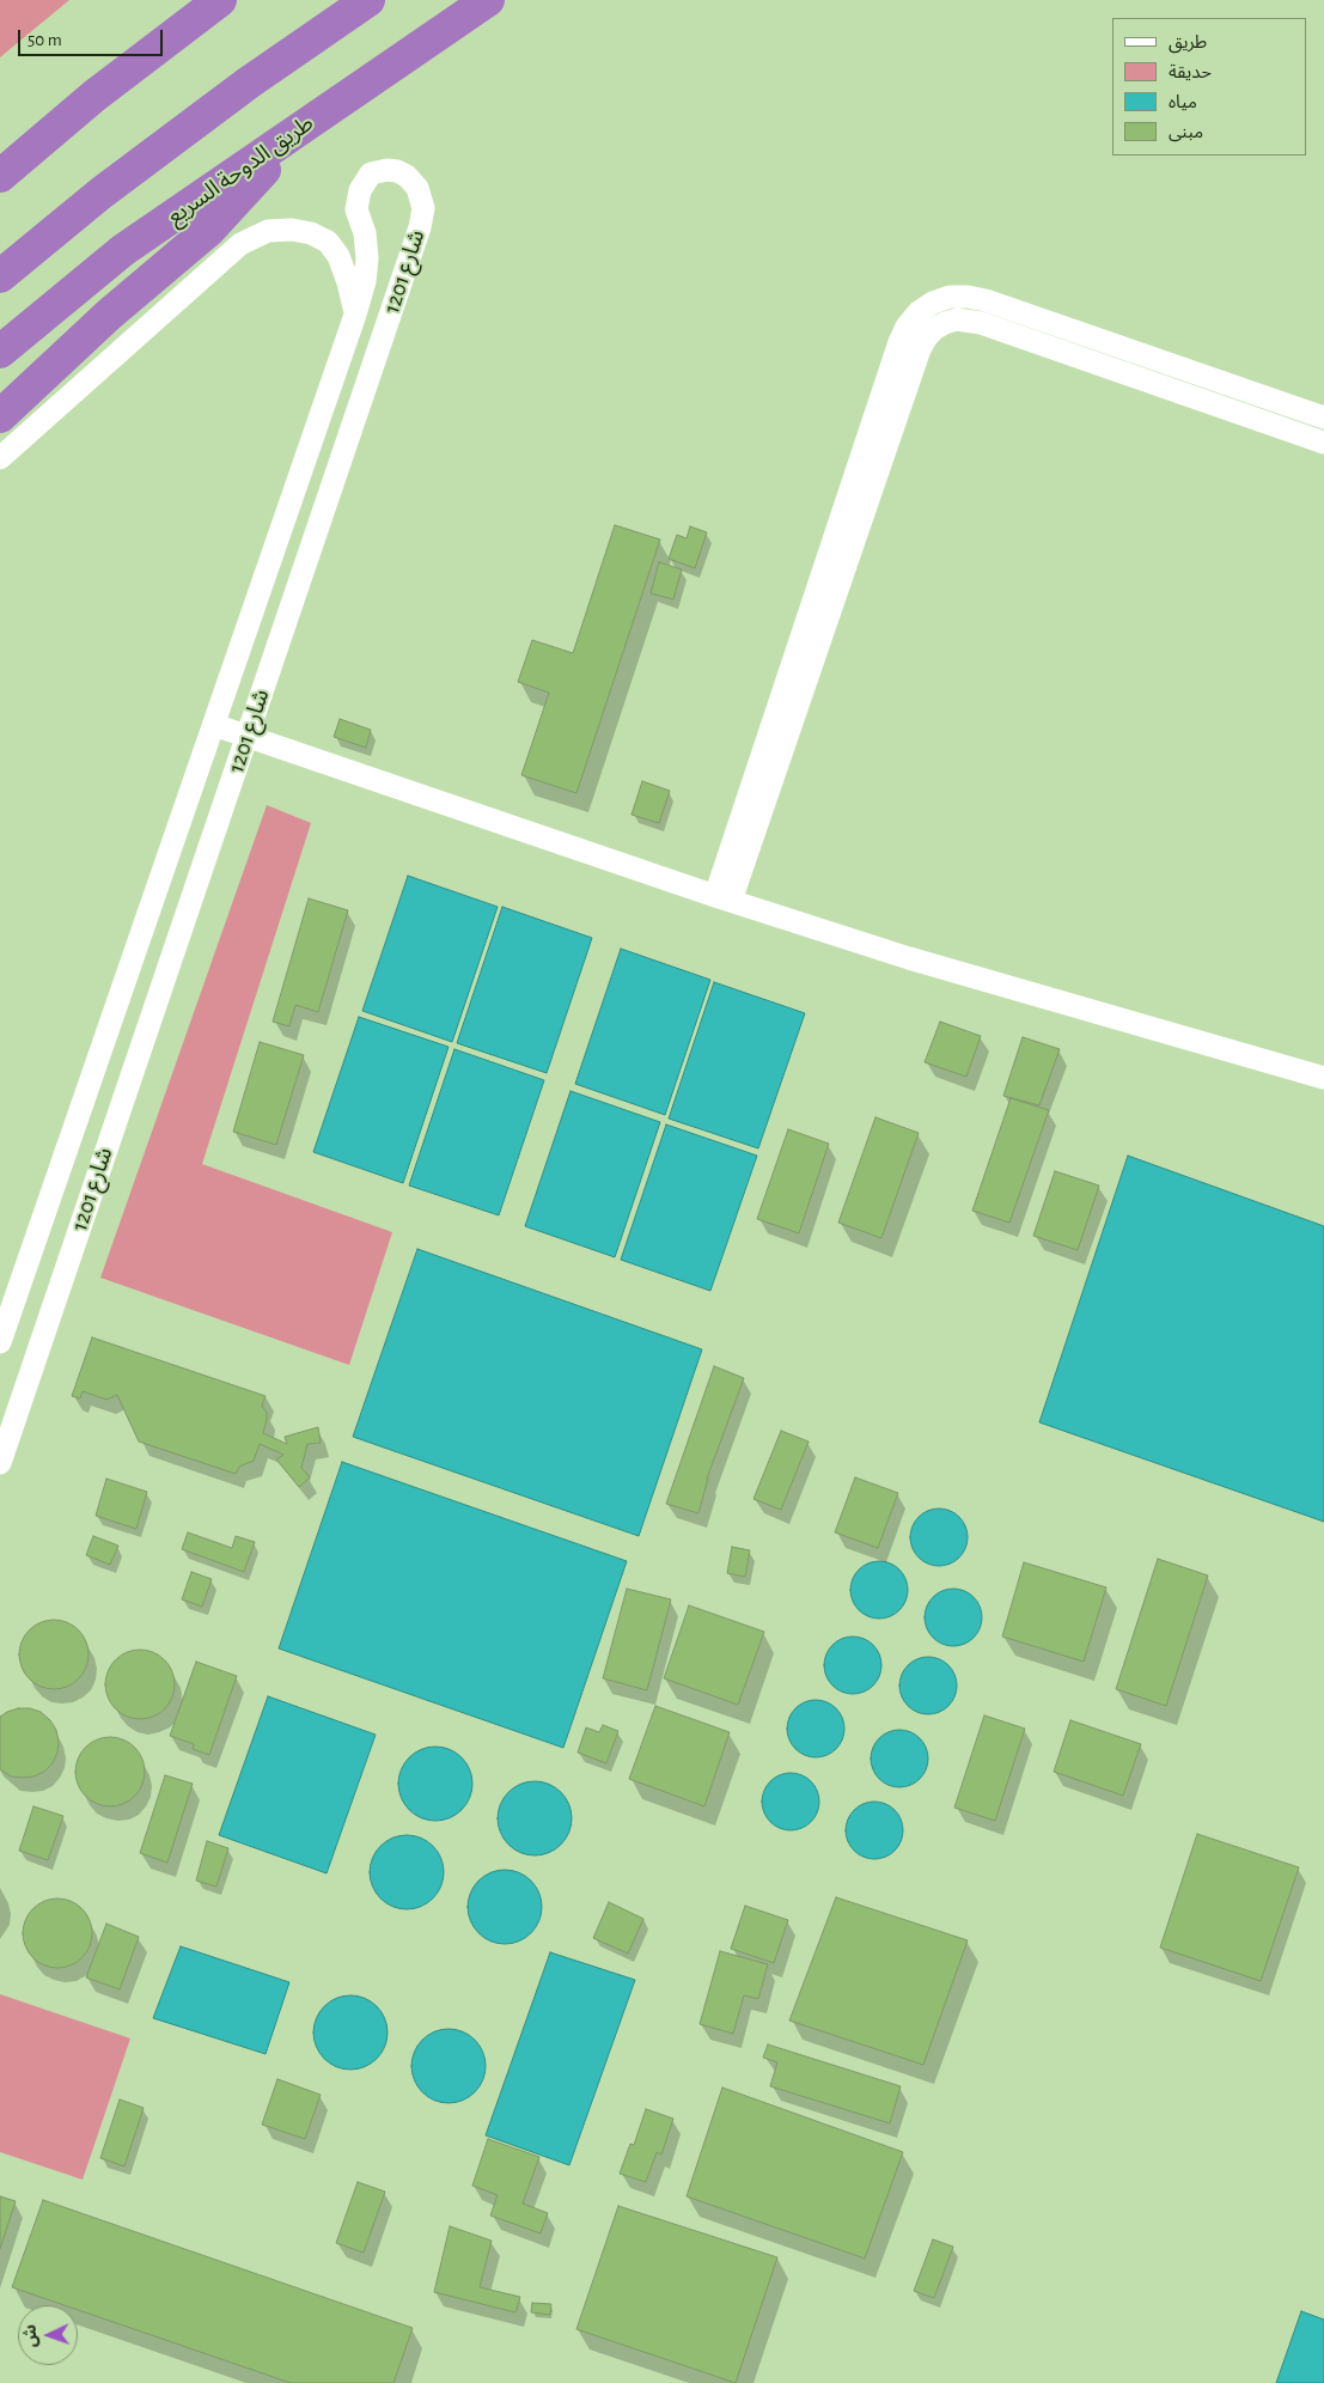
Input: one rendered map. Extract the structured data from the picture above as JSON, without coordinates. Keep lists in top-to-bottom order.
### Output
{
  "streets": {
    "highway": ["طريق الدوحة السريع"],
    "street": ["شارع 1201"]
  },
  "legend": [
    "طريق",
    "حديقة",
    "مياه",
    "مبنى"
  ],
  "scale_bar": "50 m",
  "north": "left"
}
